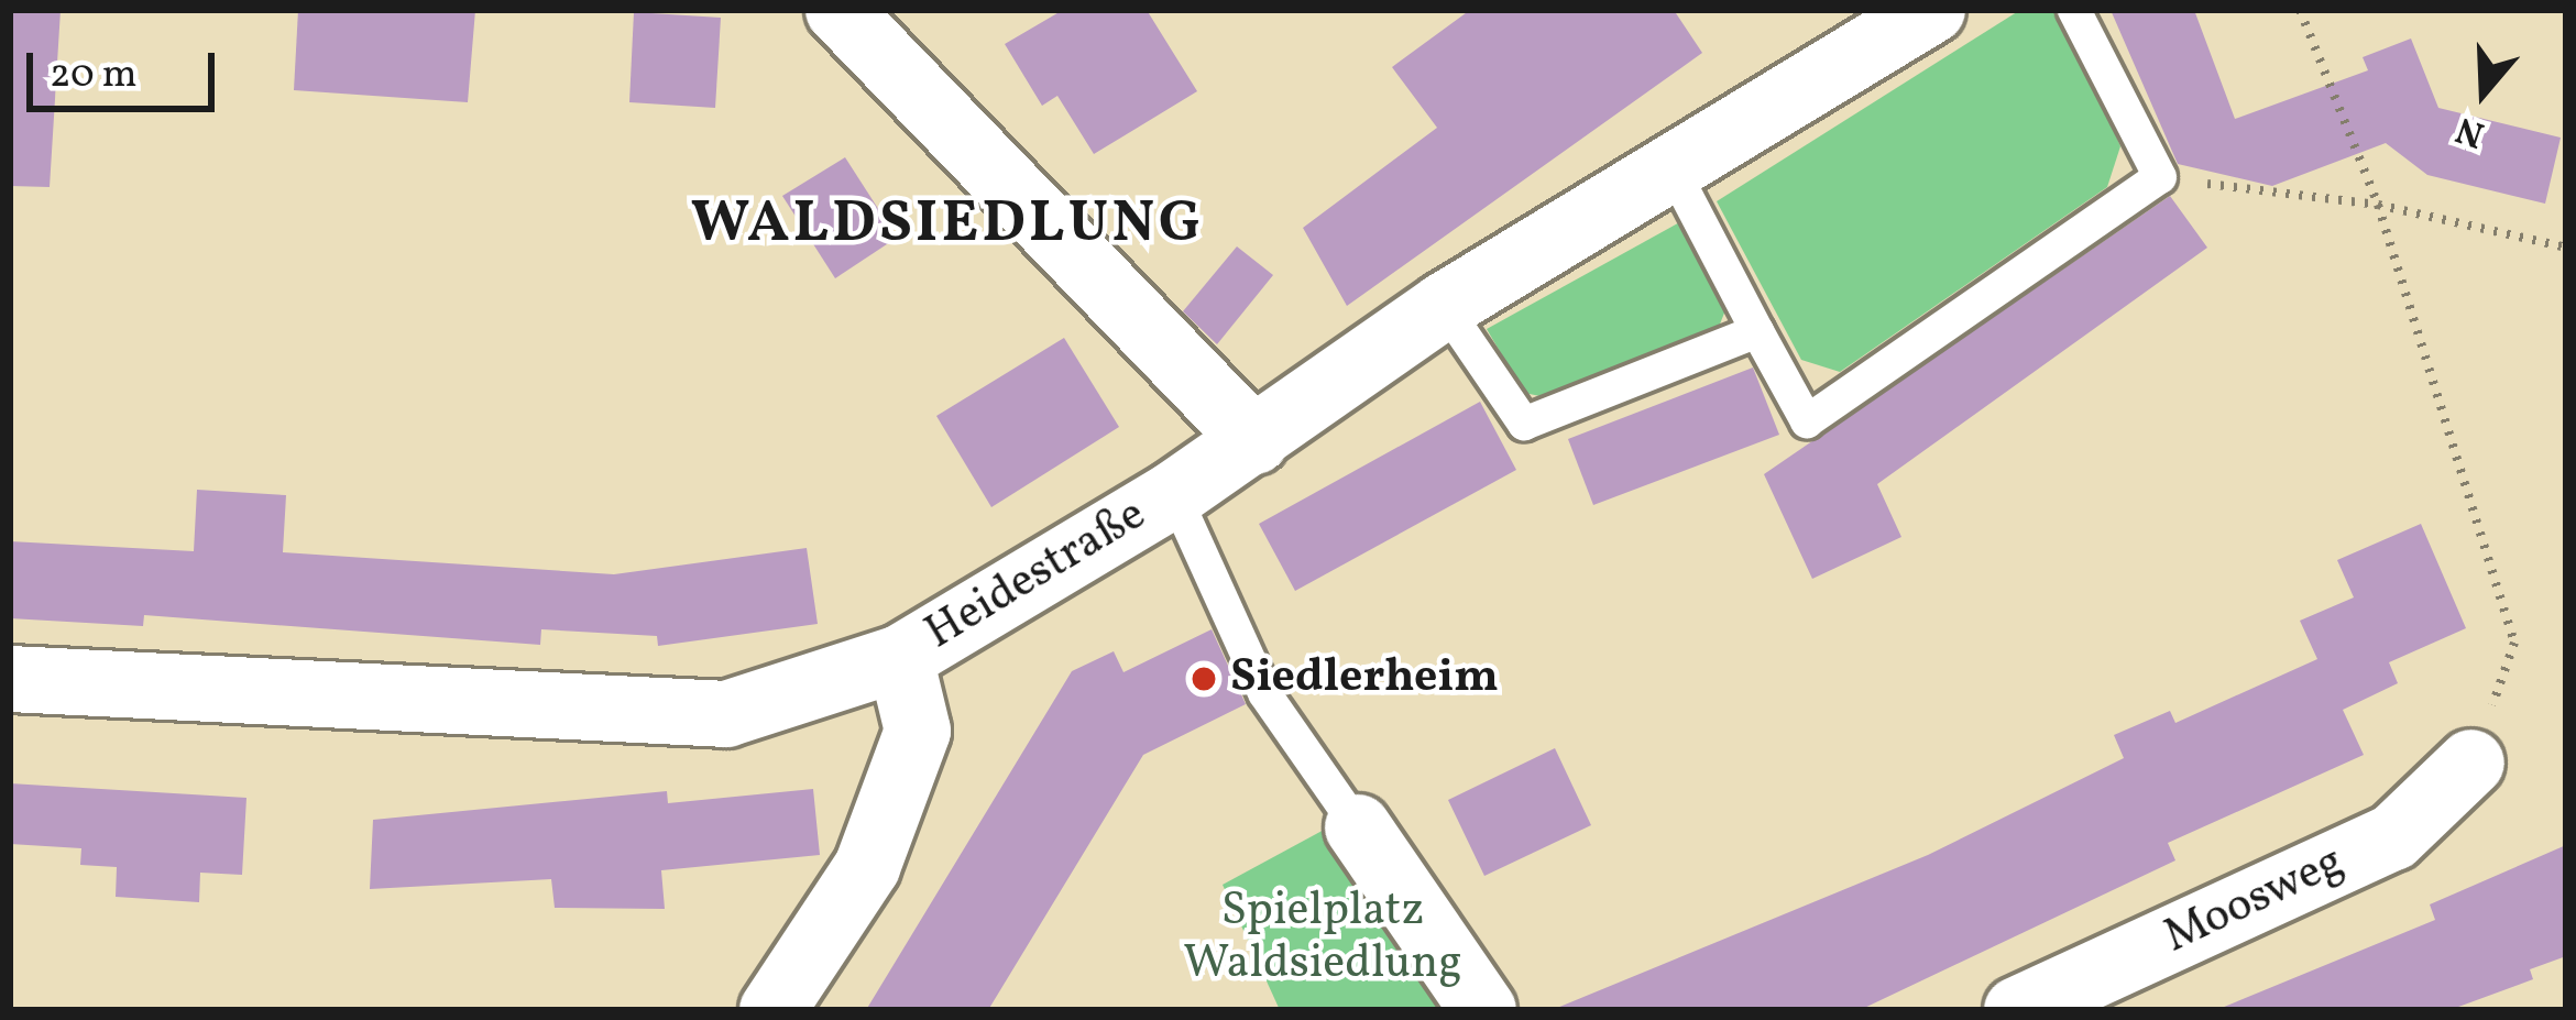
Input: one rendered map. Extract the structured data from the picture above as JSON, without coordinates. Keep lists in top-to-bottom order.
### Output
{
  "streets": {
    "street": ["Heidestraße", "Moosweg"]
  },
  "districts": ["WALDSIEDLUNG"],
  "parks": ["Spielplatz Waldsiedlung"],
  "places": ["Siedlerheim"],
  "scale_bar": "20 m",
  "north": "bottom"
}
